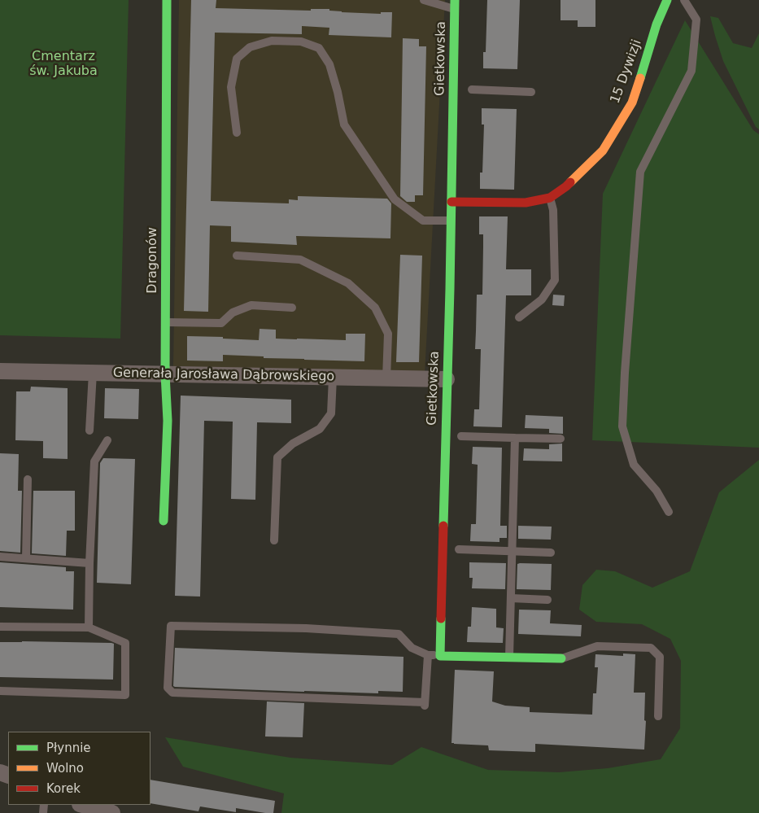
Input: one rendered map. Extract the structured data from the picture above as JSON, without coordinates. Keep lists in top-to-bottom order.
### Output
{
  "streets": {
    "street": [
      "Gietkowska",
      "15 Dywizji",
      "Dragonów",
      "Generała Jarosława Dąbrowskiego"
    ]
  },
  "crossings": [
    ["Gietkowska", "15 Dywizji"],
    ["Gietkowska", "Generała Jarosława Dąbrowskiego"],
    ["Dragonów", "Generała Jarosława Dąbrowskiego"]
  ],
  "parks": ["Cmentarz św. Jakuba"],
  "legend": ["Płynnie", "Wolno", "Korek"]
}
